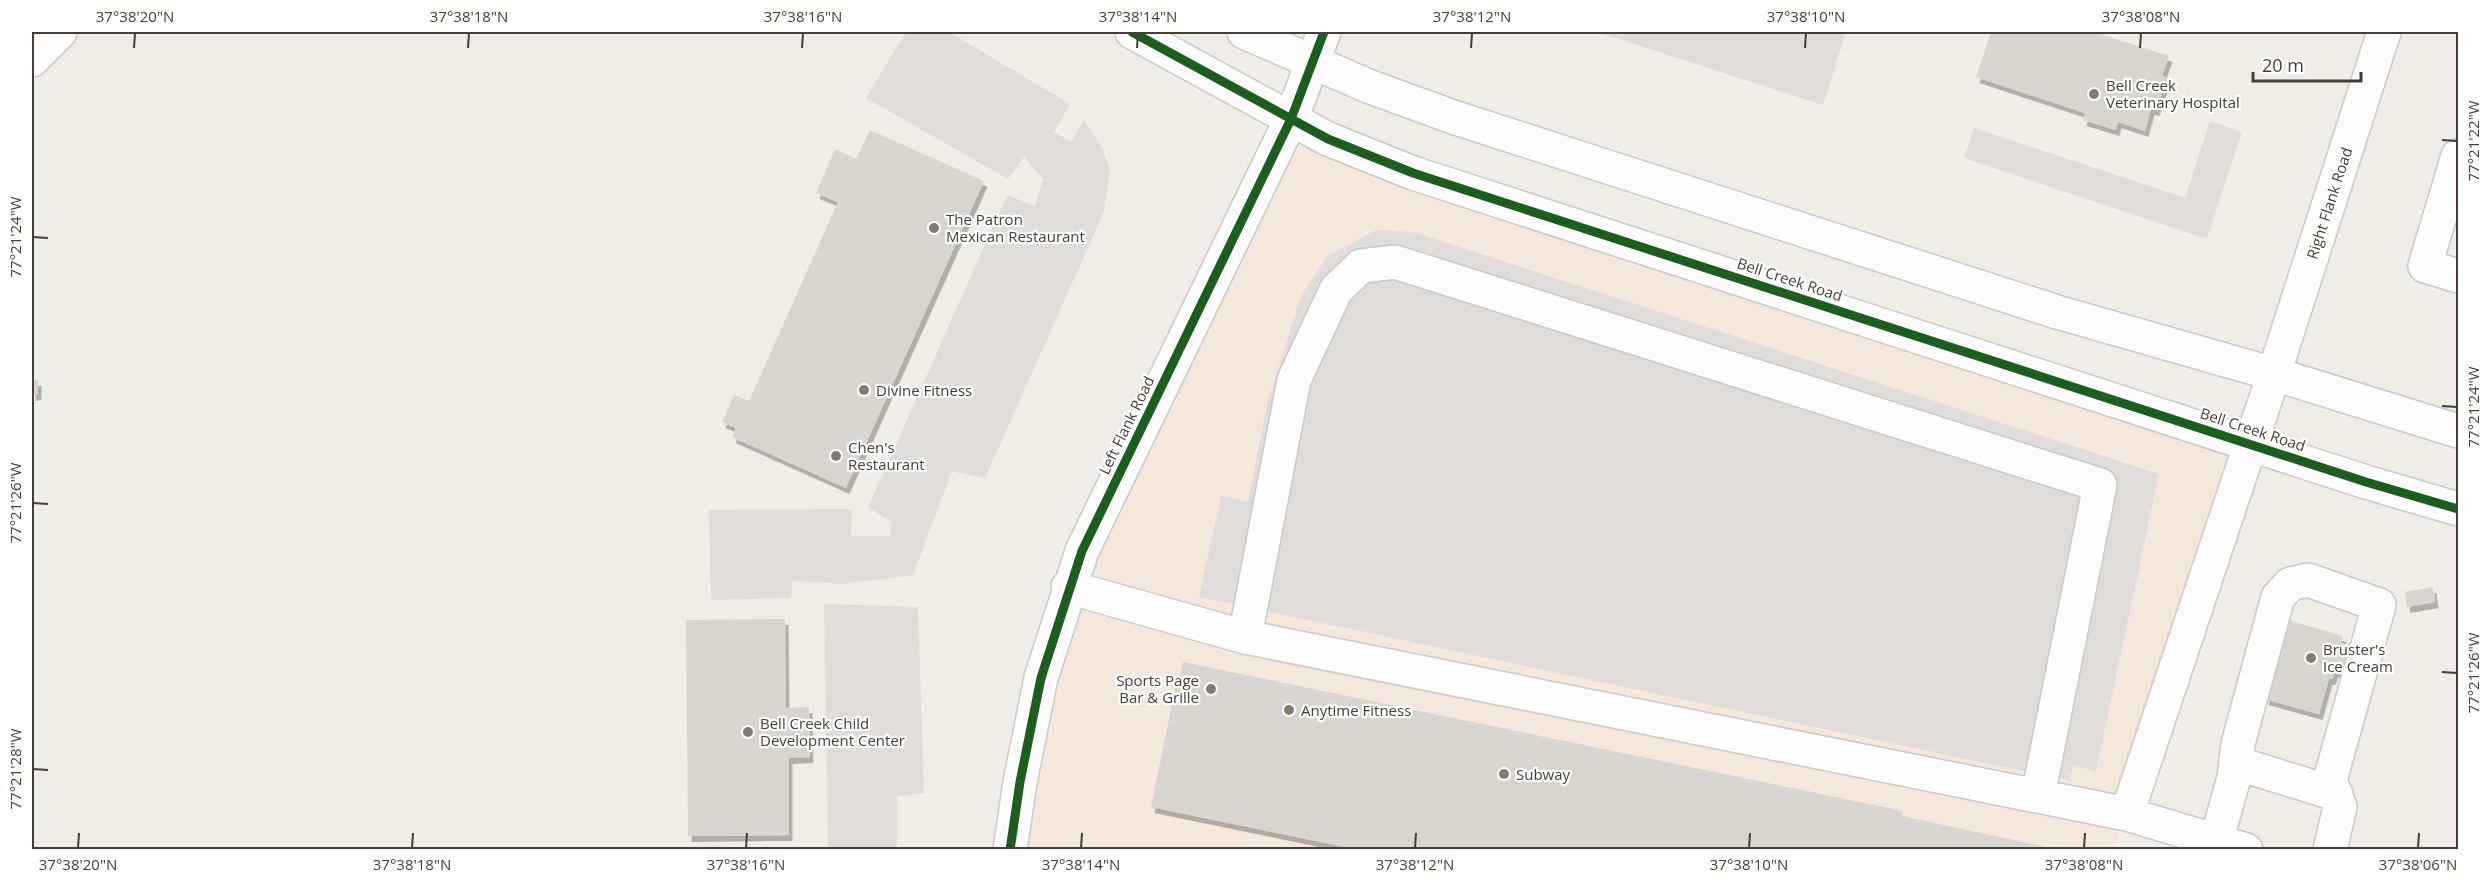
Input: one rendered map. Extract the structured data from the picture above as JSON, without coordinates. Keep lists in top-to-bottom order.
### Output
{
  "streets": {
    "street": ["Right Flank Road", "Bell Creek Road", "Left Flank Road"]
  },
  "crossings": [
    ["Right Flank Road", "Bell Creek Road"],
    ["Bell Creek Road", "Left Flank Road"]
  ],
  "places": [
    "Bell Creek Veterinary Hospital",
    "The Patron Mexican Restaurant",
    "Divine Fitness",
    "Chen's Restaurant",
    "Bruster's Ice Cream",
    "Sports Page Bar & Grille",
    "Anytime Fitness",
    "Bell Creek Child Development Center",
    "Subway"
  ],
  "scale_bar": "20 m",
  "coordinates": [
    "37°38'20\"N",
    "37°38'18\"N",
    "37°38'16\"N",
    "37°38'14\"N",
    "37°38'12\"N",
    "37°38'10\"N",
    "37°38'08\"N",
    "77°21'22\"W",
    "77°21'24\"W",
    "77°21'26\"W",
    "77°21'28\"W",
    "37°38'06\"N"
  ]
}
